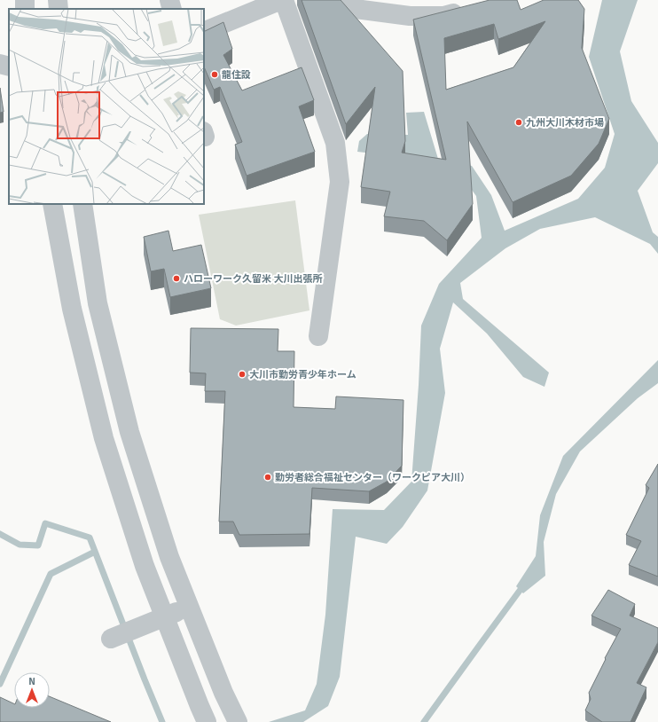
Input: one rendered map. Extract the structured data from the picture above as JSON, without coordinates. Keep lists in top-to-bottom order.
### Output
{
  "places": [
    "龍住設",
    "九州大川木材市場",
    "ハローワーク久留米 大川出張所",
    "大川市勤労青少年ホーム",
    "勤労者総合福祉センター（ワークピア大川）"
  ],
  "north": "top"
}
